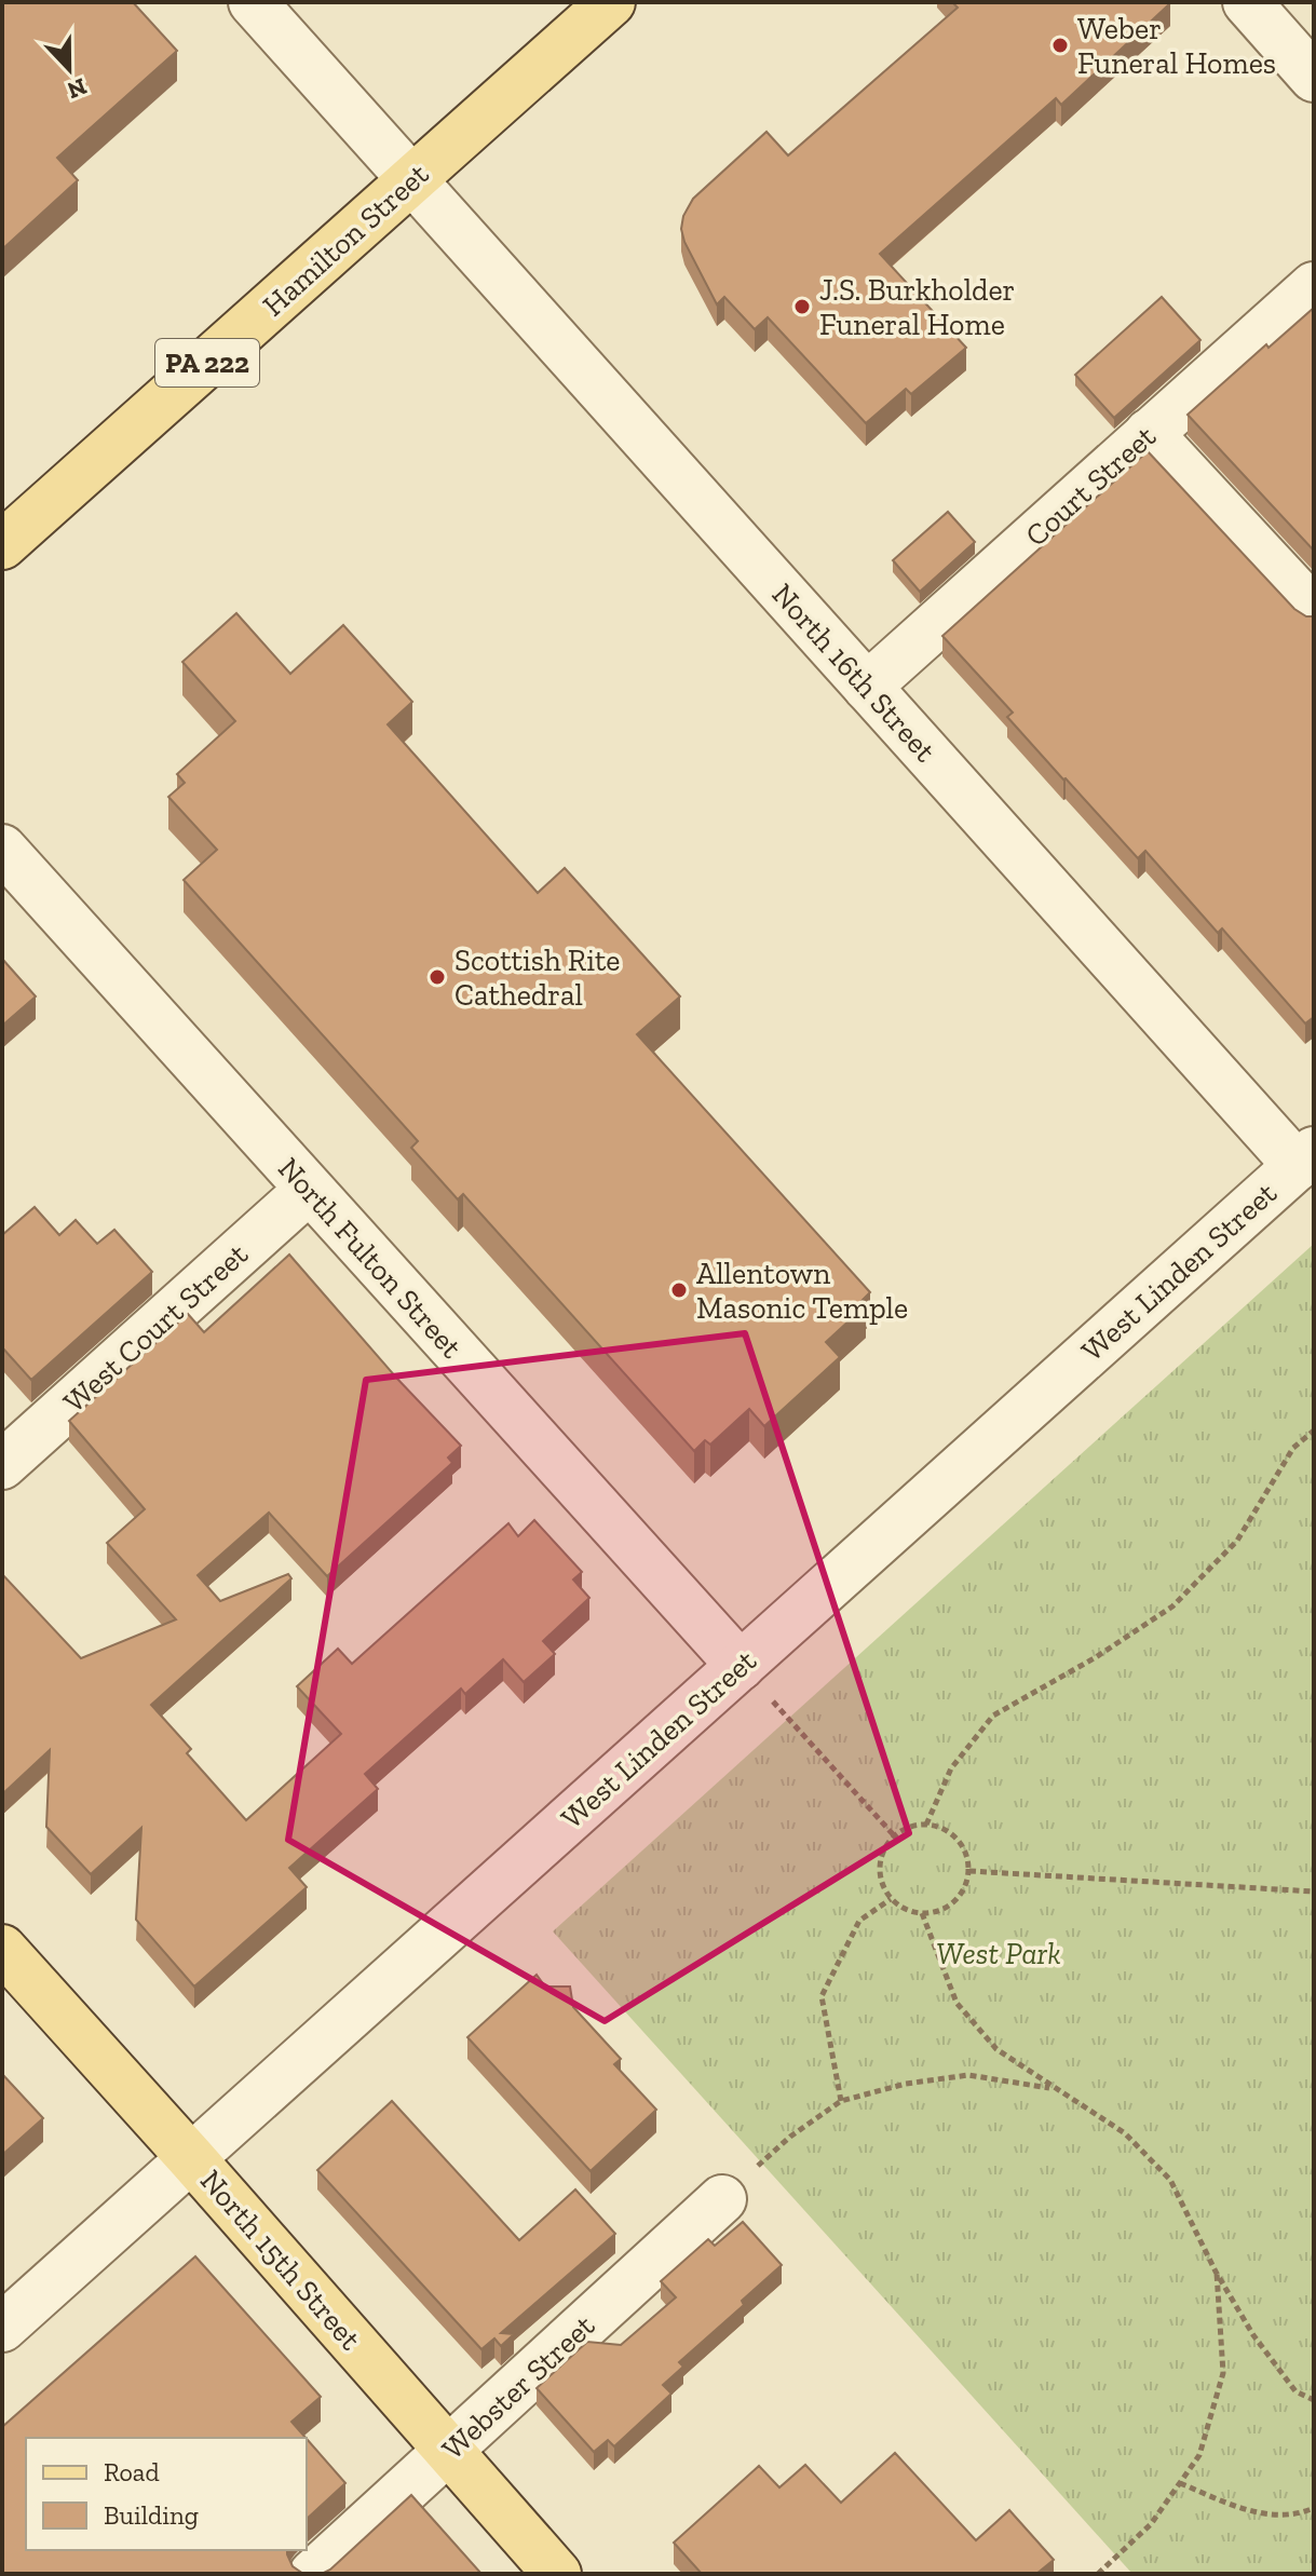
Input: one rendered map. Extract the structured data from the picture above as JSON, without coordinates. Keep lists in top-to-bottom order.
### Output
{
  "streets": {
    "main road": ["Hamilton Street", "PA 222", "North 15th Street"],
    "street": [
      "Court Street",
      "North 16th Street",
      "North Fulton Street",
      "West Linden Street",
      "West Court Street",
      "Webster Street"
    ]
  },
  "crossings": [
    ["Hamilton Street", "North 16th Street"],
    ["Court Street", "North 16th Street"],
    ["North 16th Street", "West Linden Street"],
    ["North Fulton Street", "West Linden Street"],
    ["North Fulton Street", "West Court Street"],
    ["West Linden Street", "North 15th Street"],
    ["North 15th Street", "Webster Street"]
  ],
  "parks": ["West Park"],
  "places": [
    "Weber Funeral Homes",
    "J.S. Burkholder Funeral Home",
    "Scottish Rite Cathedral",
    "Allentown Masonic Temple"
  ],
  "legend": ["Road", "Building"],
  "north": "bottom"
}
